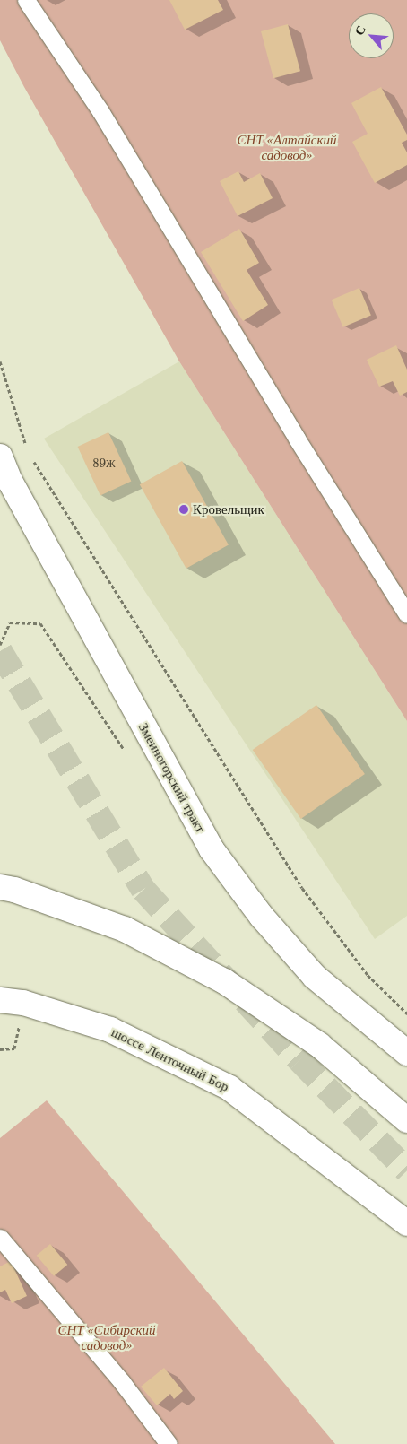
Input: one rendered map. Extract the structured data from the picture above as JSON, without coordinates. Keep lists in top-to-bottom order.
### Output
{
  "streets": {
    "highway": ["Змеиногорский тракт", "шоссе Ленточный Бор"]
  },
  "parks": ["СНТ «Алтайский садовод»", "СНТ «Сибирский садовод»"],
  "places": ["Кровельщик"],
  "house_numbers": ["89Ж"],
  "north": "top left"
}
